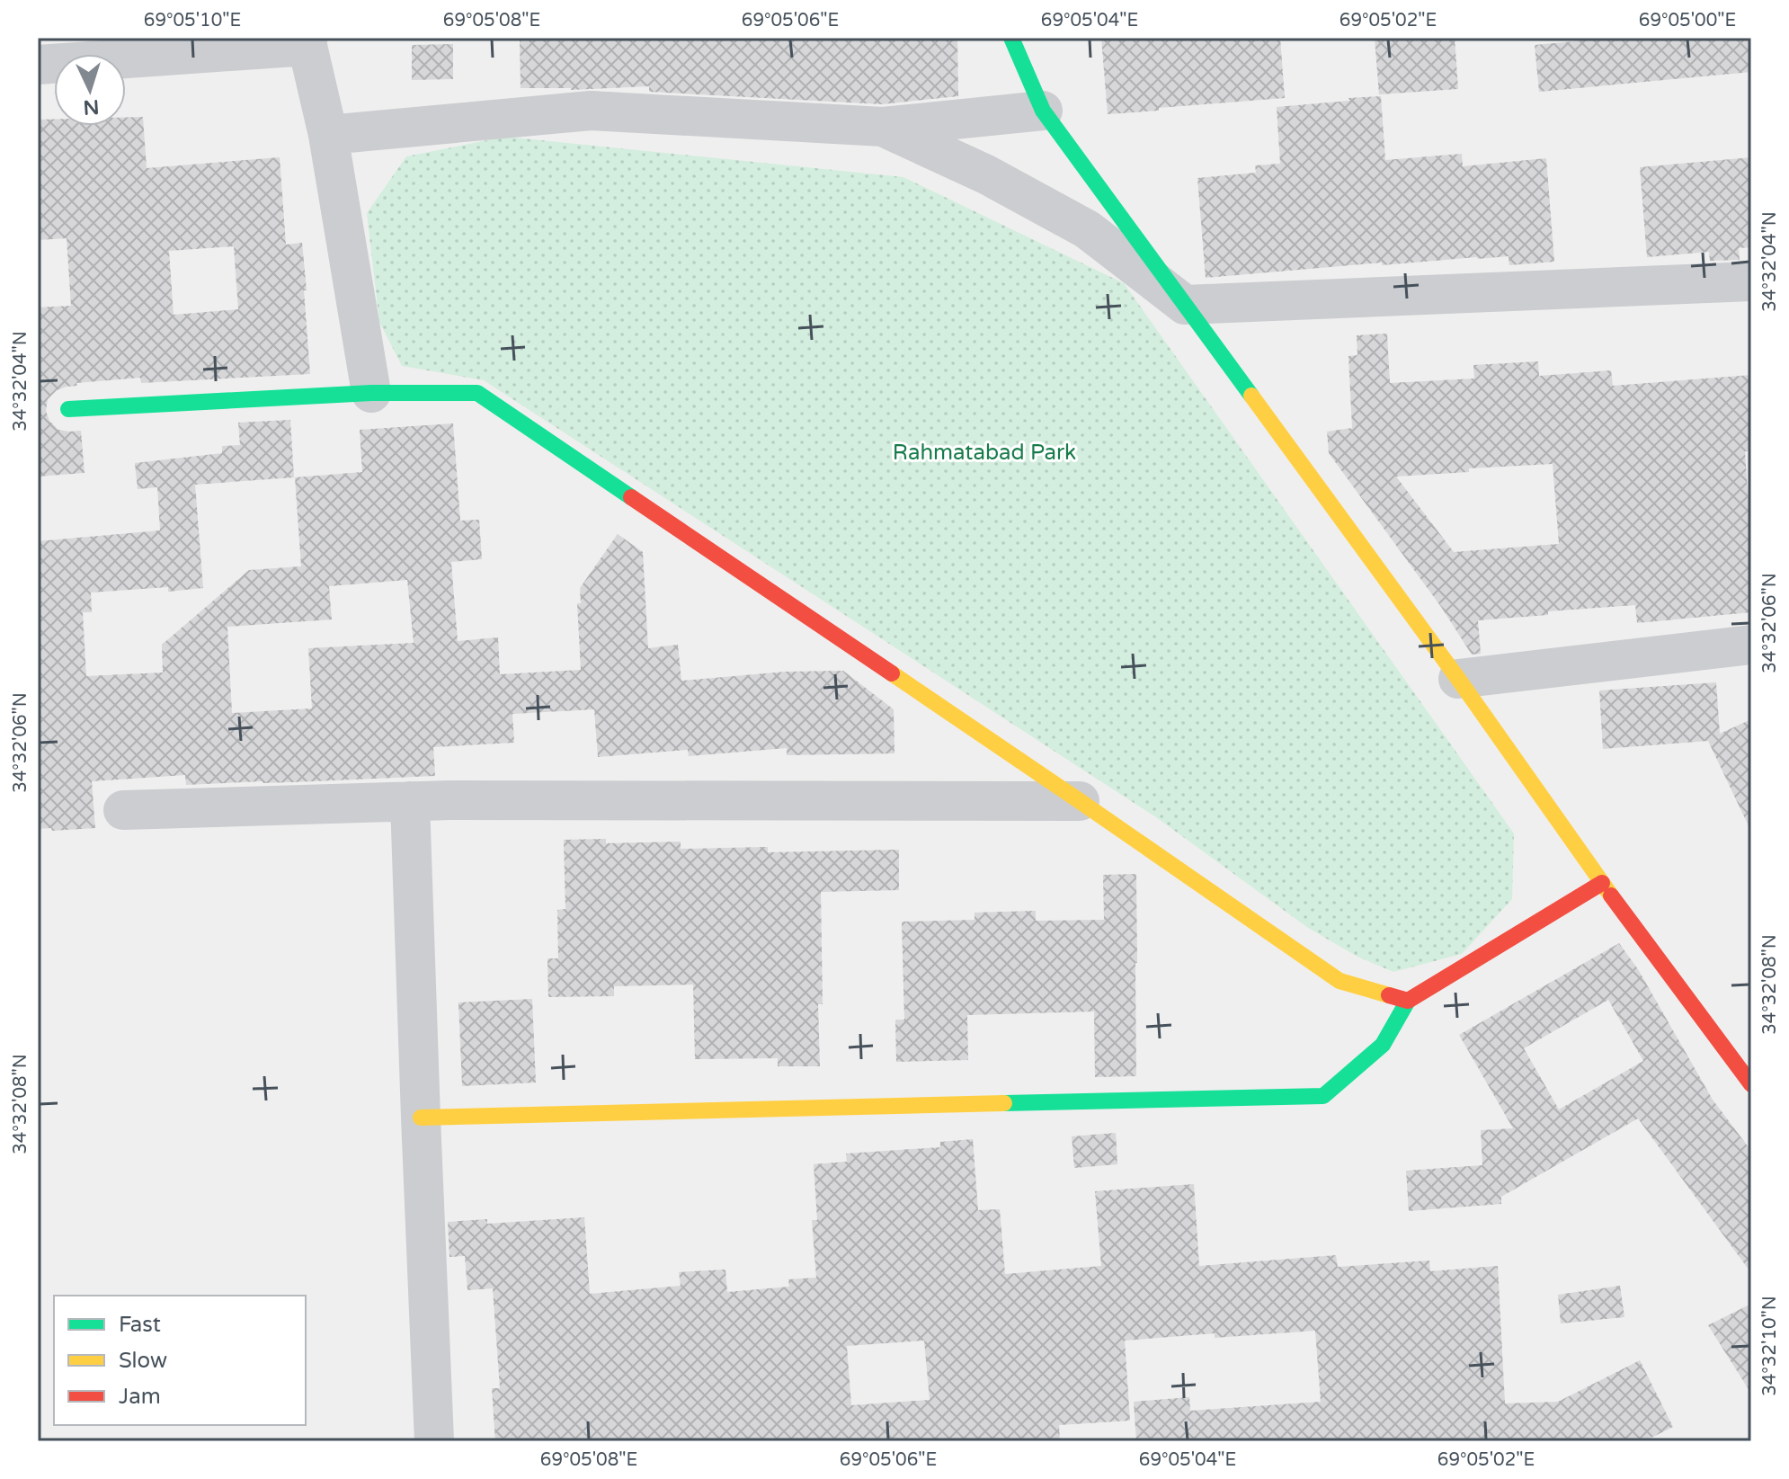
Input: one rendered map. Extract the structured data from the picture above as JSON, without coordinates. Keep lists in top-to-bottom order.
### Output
{
  "parks": ["Rahmatabad Park"],
  "legend": ["Fast", "Slow", "Jam"],
  "north": "bottom",
  "coordinates": [
    "69°05'10\"E",
    "69°05'08\"E",
    "69°05'06\"E",
    "69°05'04\"E",
    "69°05'02\"E",
    "69°05'00\"E",
    "34°32'04\"N",
    "34°32'06\"N",
    "34°32'08\"N",
    "34°32'10\"N"
  ]
}
